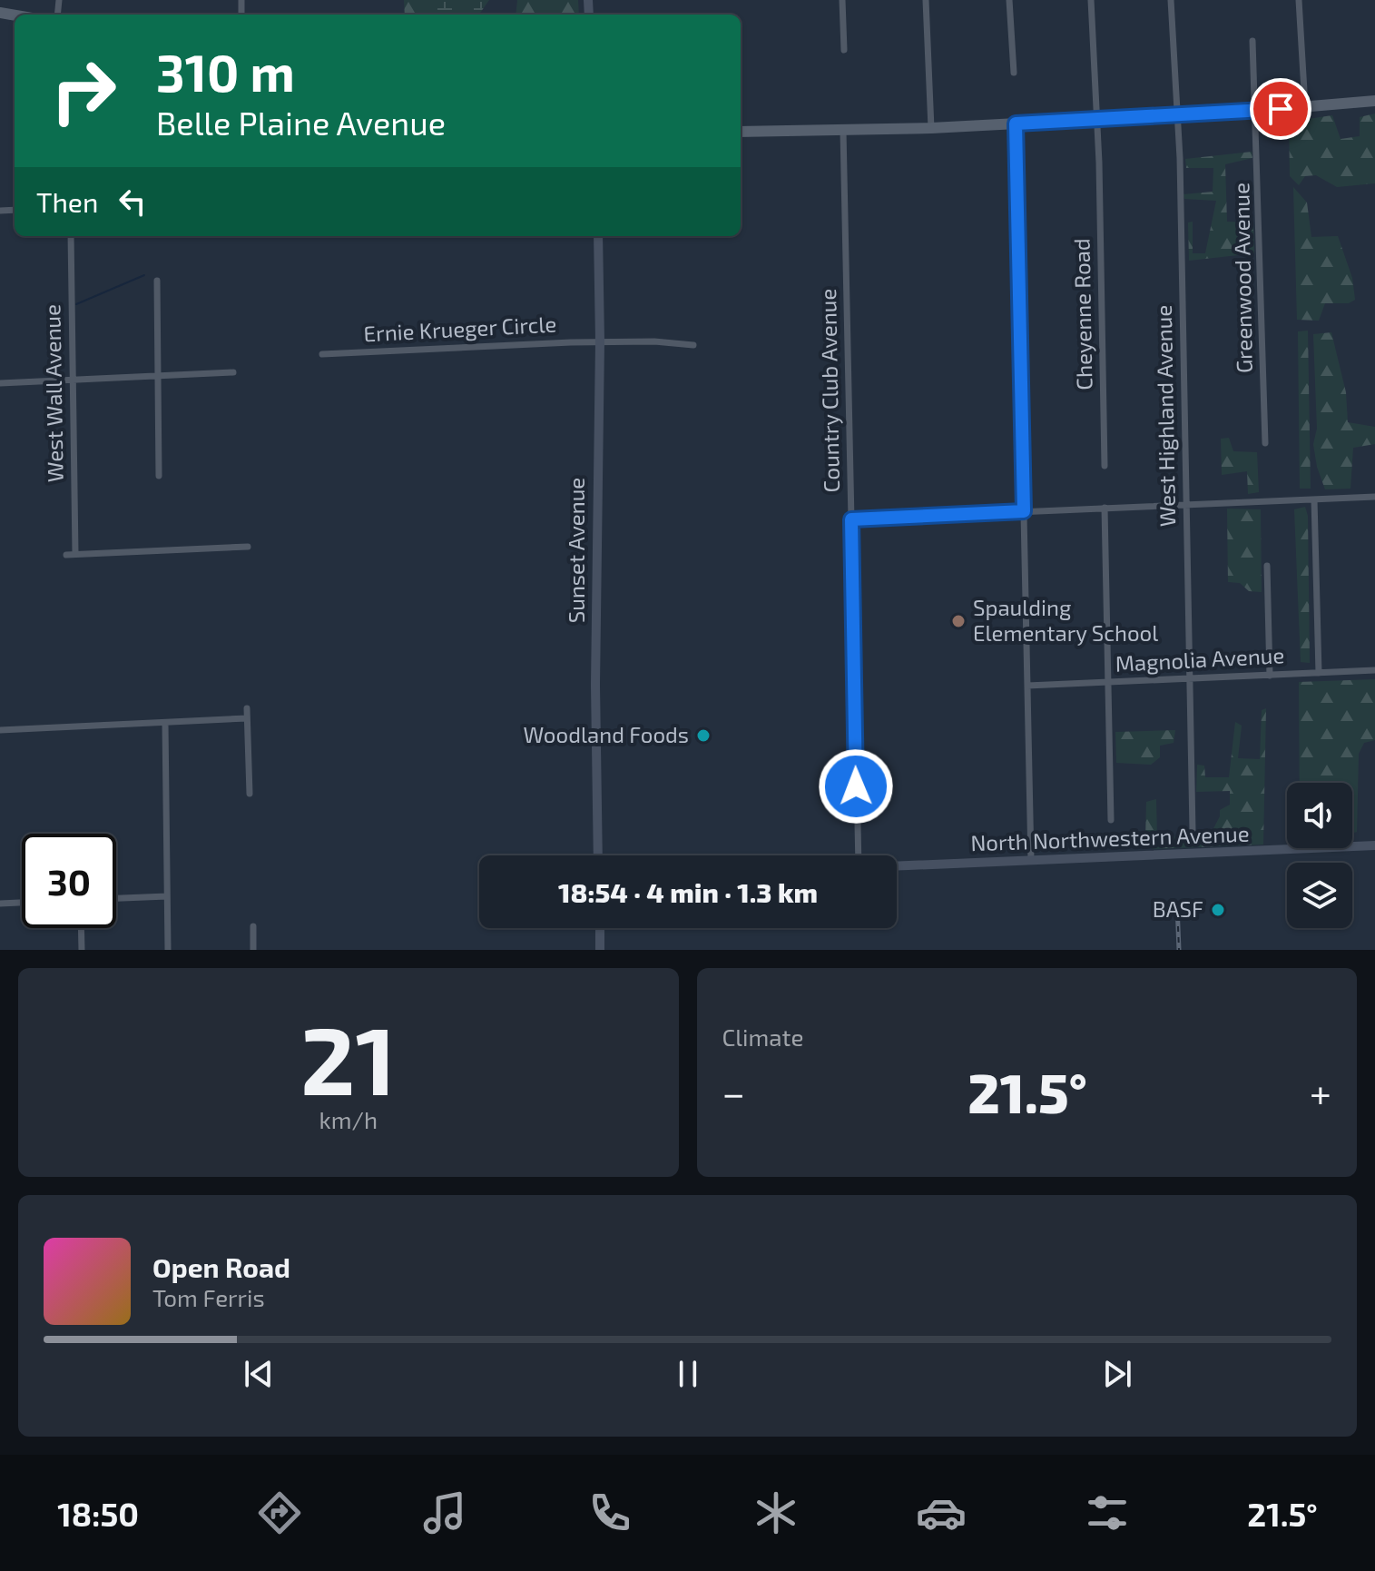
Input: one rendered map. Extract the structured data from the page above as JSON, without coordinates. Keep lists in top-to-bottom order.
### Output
{
  "streets": {
    "street": [
      "Greenwood Avenue",
      "Cheyenne Road",
      "Ernie Krueger Circle",
      "Country Club Avenue",
      "West Wall Avenue",
      "West Highland Avenue",
      "Sunset Avenue",
      "Magnolia Avenue",
      "North Northwestern Avenue"
    ]
  },
  "crossings": [
    ["Ernie Krueger Circle", "Sunset Avenue"],
    ["West Highland Avenue", "Magnolia Avenue"]
  ],
  "places": ["Spaulding Elementary School", "Woodland Foods", "BASF"],
  "page": {
    "turn": ["310 m", "Belle Plaine Avenue"],
    "then": "Then",
    "limit": "30",
    "trip": "18:54 · 4 min · 1.3 km",
    "tile": [
      ["21", "km/h"],
      "Climate"
    ],
    "heat": ["−", "21.5°", "+"],
    "song": ["Open Road", "Tom Ferris"],
    "tabs": ["18:50", "21.5°"]
  }
}
